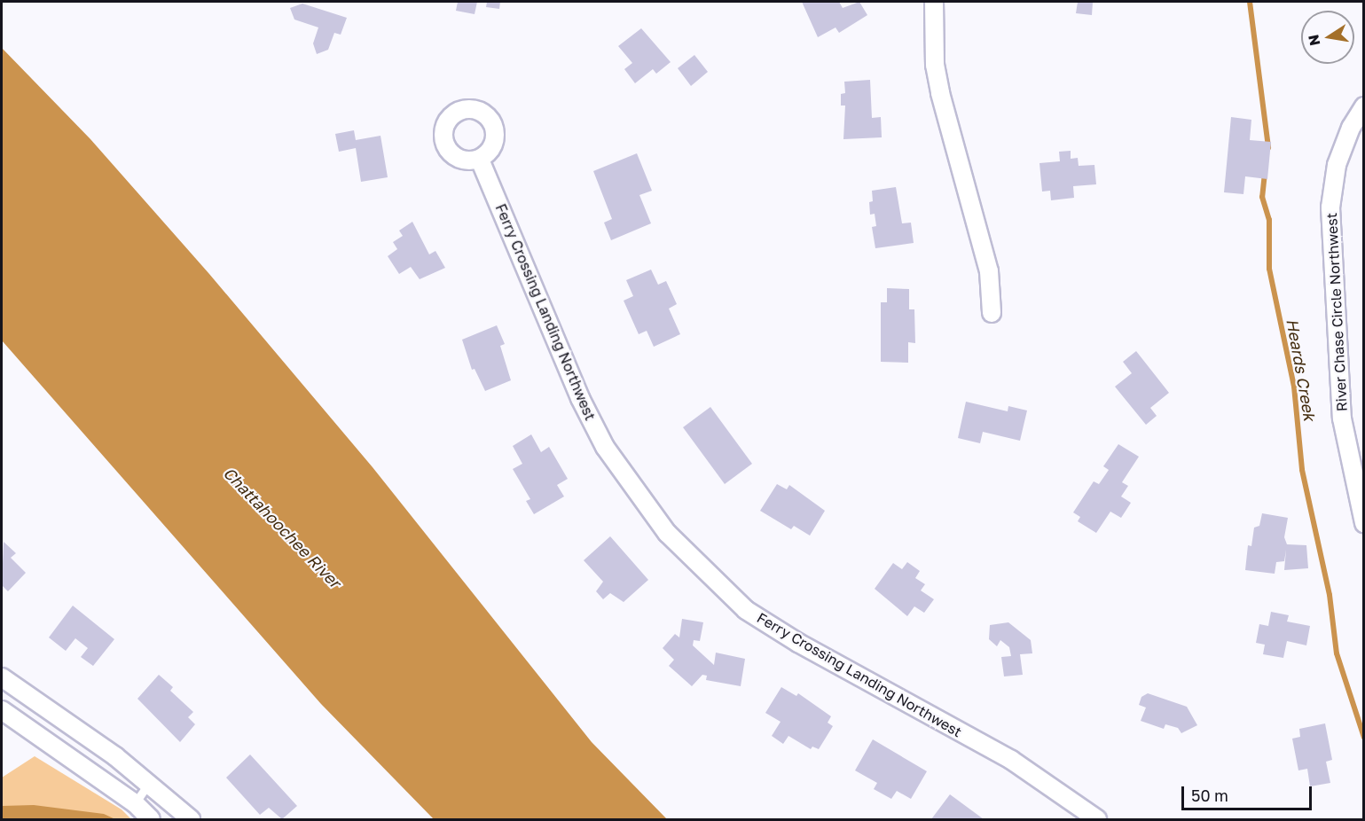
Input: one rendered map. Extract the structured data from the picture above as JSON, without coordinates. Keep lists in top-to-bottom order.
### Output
{
  "streets": {
    "street": ["Ferry Crossing Landing Northwest", "River Chase Circle Northwest"]
  },
  "water": ["Heards Creek", "Chattahoochee River"],
  "scale_bar": "50 m",
  "north": "left"
}
